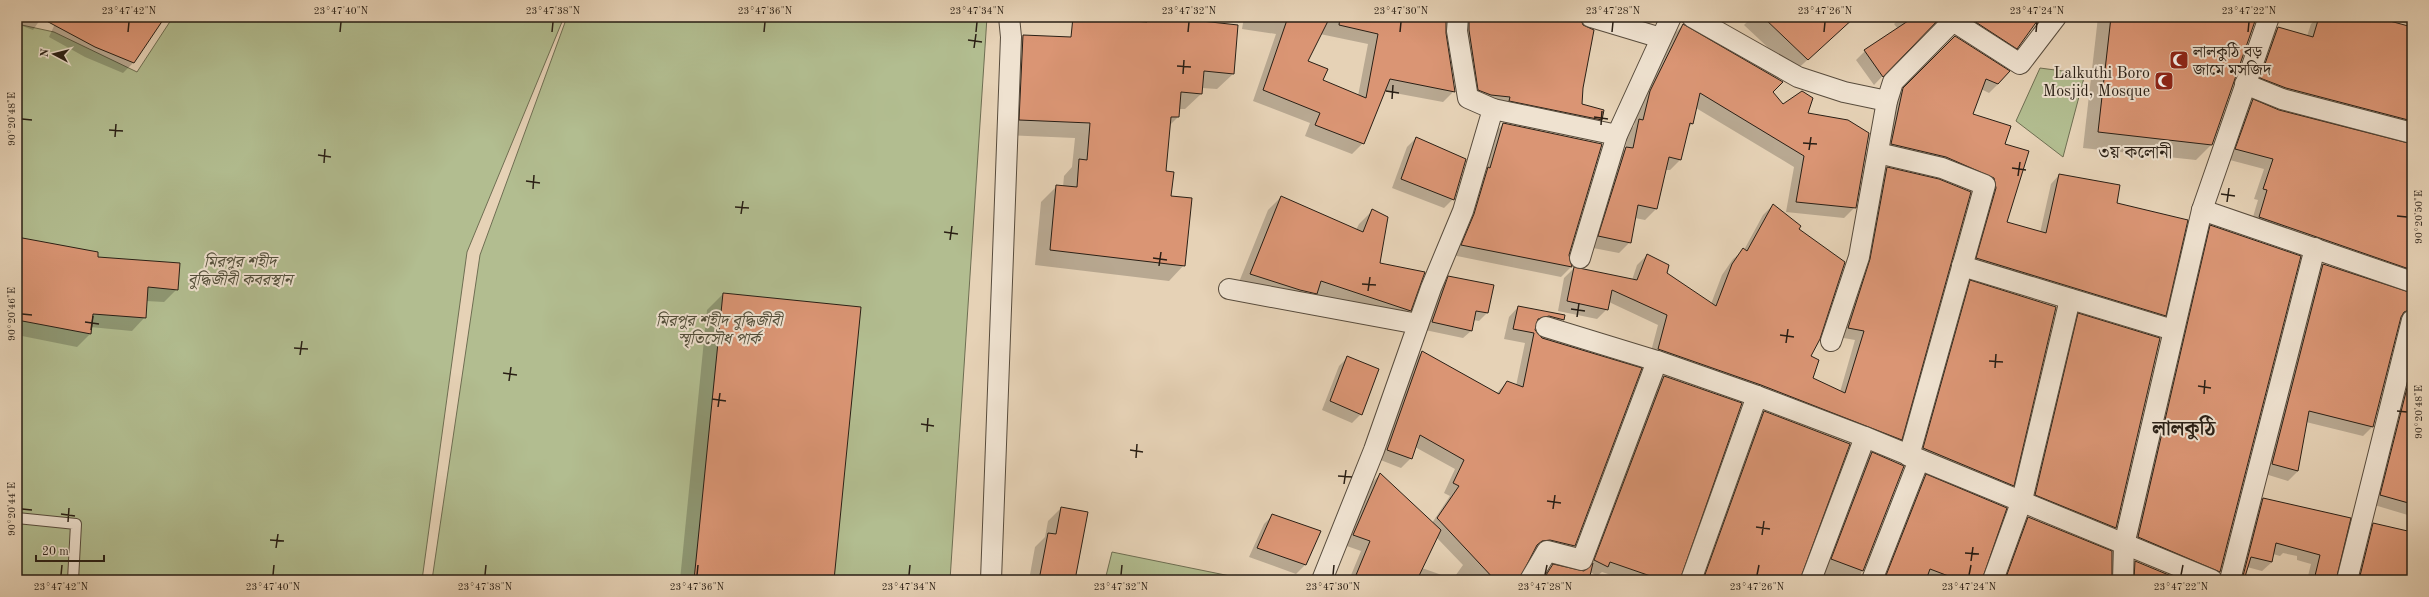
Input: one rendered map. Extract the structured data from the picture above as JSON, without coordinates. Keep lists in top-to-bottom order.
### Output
{
  "districts": ["৩য় কলোনী", "লালকুঠি"],
  "parks": ["মিরপুর শহীদ বুদ্ধিজীবী কবরস্থান", "মিরপুর শহীদ বুদ্ধিজীবী স্মৃতিসৌধ পার্ক"],
  "places": {
    "mosque": ["লালকুঠি বড় জামে মসজিদ", "Lalkuthi Boro Mosjid, Mosque"]
  },
  "scale_bar": "20 m",
  "north": "left",
  "coordinates": [
    "23°47'42\"N",
    "23°47'40\"N",
    "23°47'38\"N",
    "23°47'36\"N",
    "23°47'34\"N",
    "23°47'32\"N",
    "23°47'30\"N",
    "23°47'28\"N",
    "23°47'26\"N",
    "23°47'24\"N",
    "23°47'22\"N",
    "90°20'48\"E",
    "90°20'50\"E",
    "90°20'46\"E",
    "90°20'44\"E"
  ]
}
